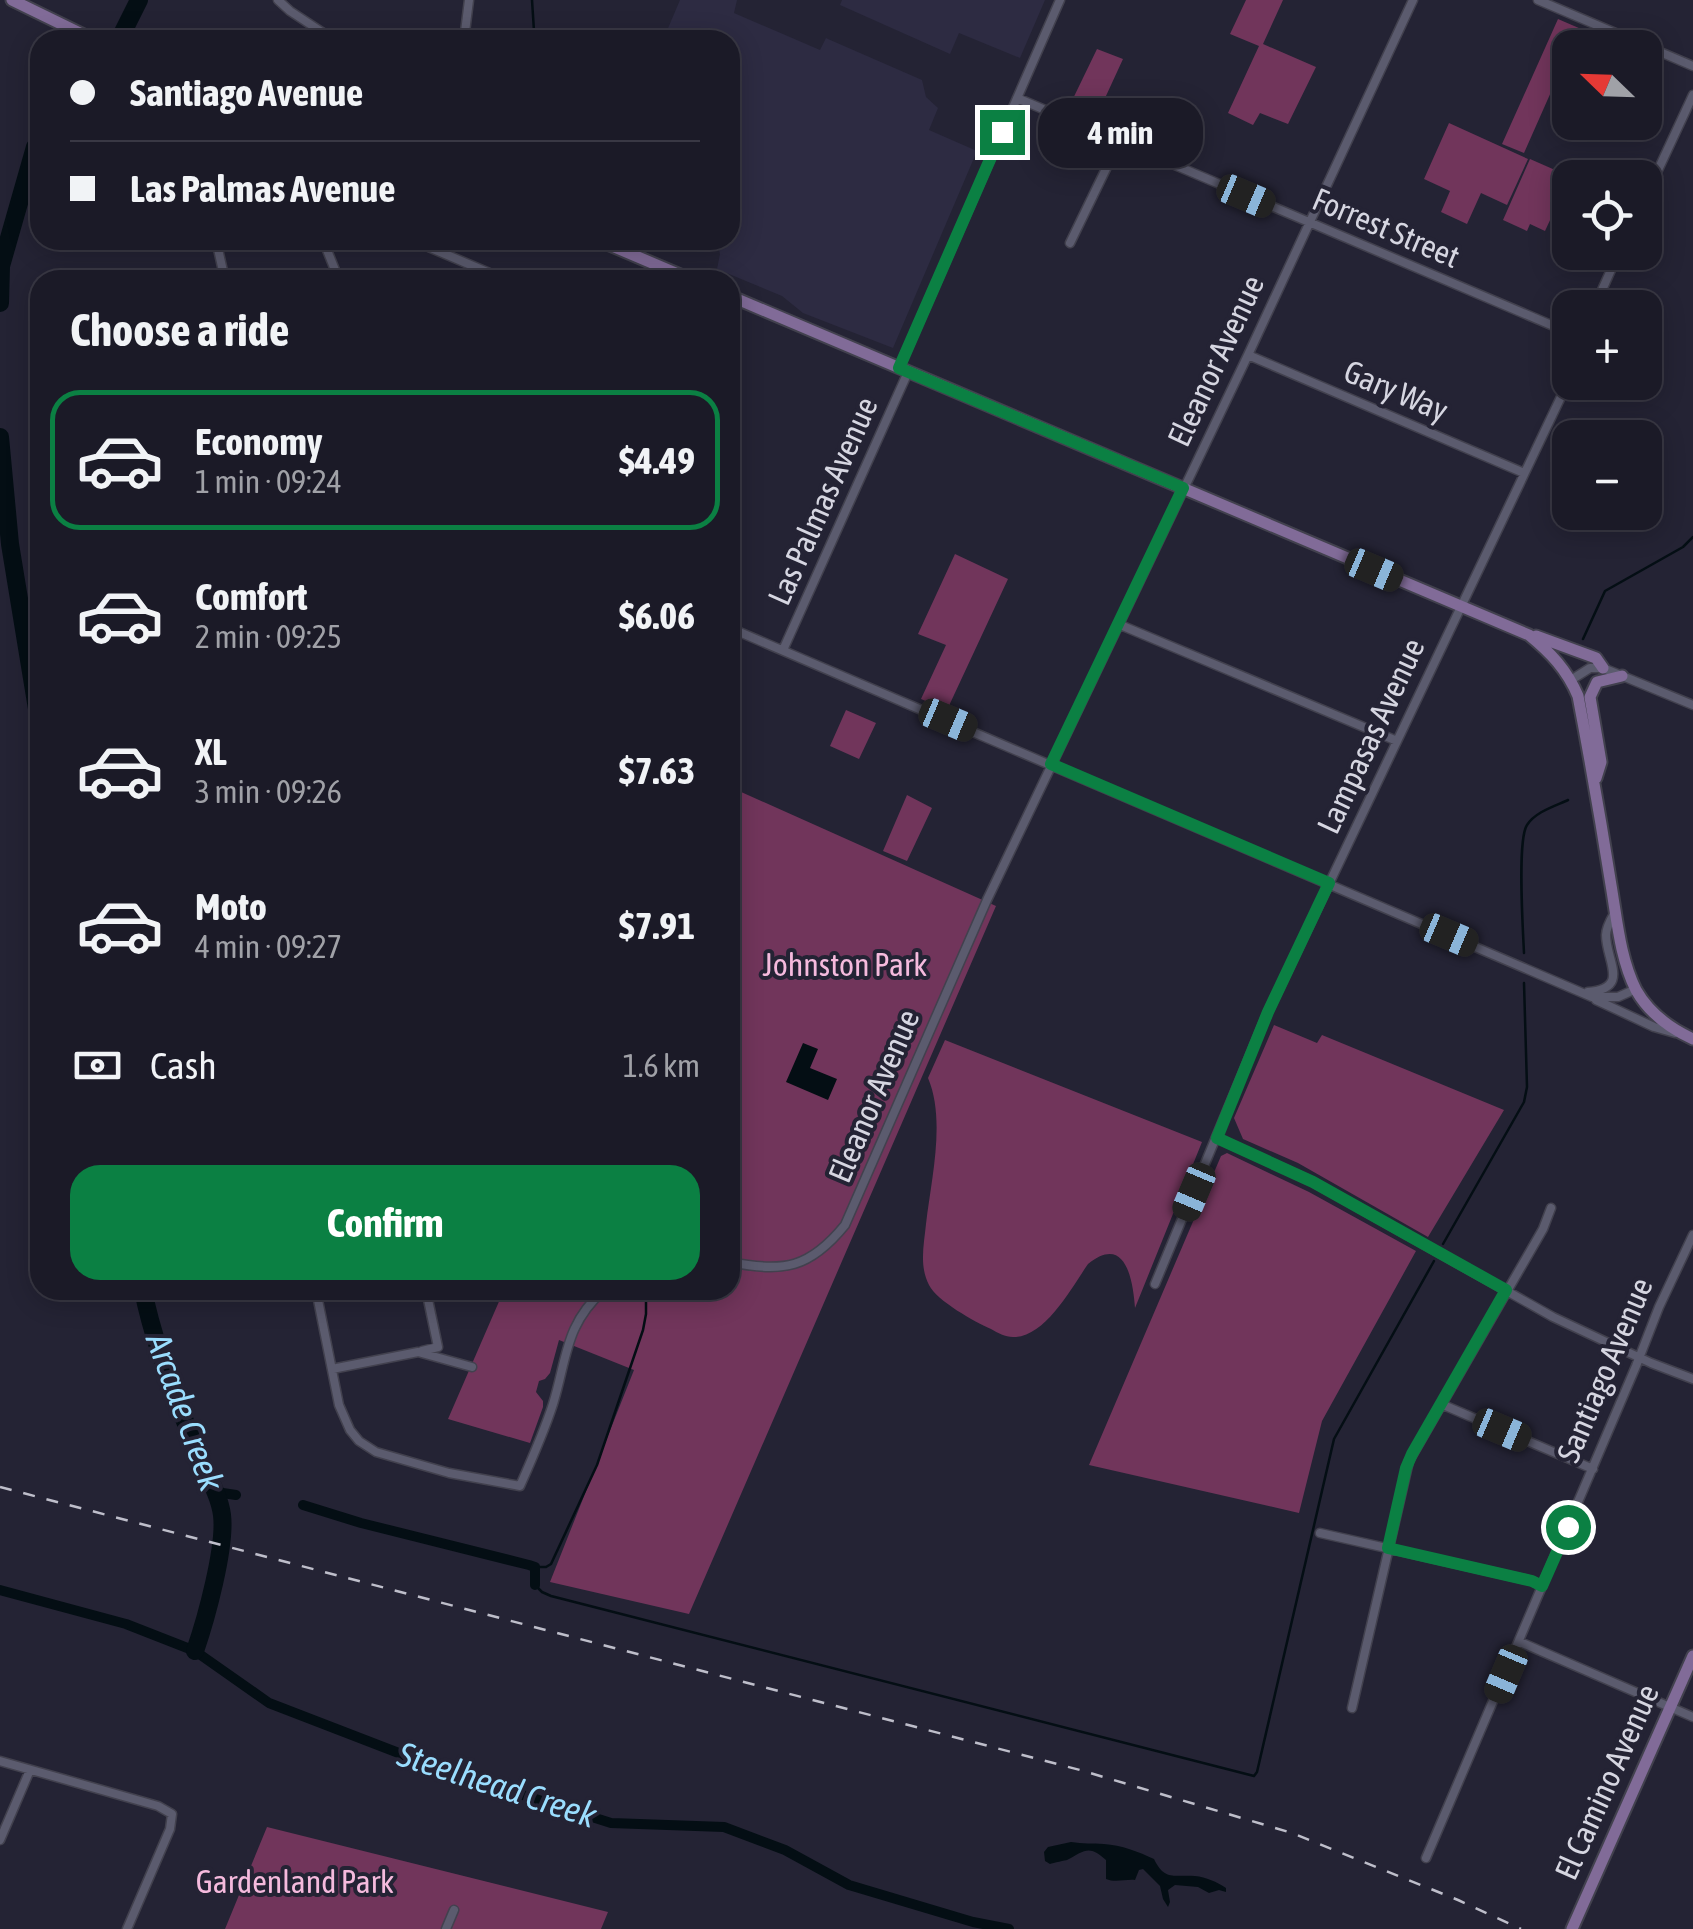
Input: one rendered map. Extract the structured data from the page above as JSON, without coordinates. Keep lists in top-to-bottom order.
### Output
{
  "streets": {
    "main road": ["El Camino Avenue"],
    "street": [
      "Forrest Street",
      "Eleanor Avenue",
      "Gary Way",
      "Las Palmas Avenue",
      "Lampasas Avenue",
      "Santiago Avenue"
    ]
  },
  "crossings": [
    ["Forrest Street", "Eleanor Avenue"],
    ["Forrest Street", "Las Palmas Avenue"],
    ["Eleanor Avenue", "Gary Way"],
    ["Gary Way", "Lampasas Avenue"]
  ],
  "water": ["Arcade Creek", "Steelhead Creek"],
  "parks": ["Johnston Park", "Gardenland Park"],
  "north": "top left",
  "page": {
    "map_buttons": ["+", "−"],
    "banner": ["Santiago Avenue", "Las Palmas Avenue"],
    "bubble": "4 min",
    "heading": "Choose a ride",
    "list": [
      {
        "name": "Economy",
        "note": "1 min · 09:24",
        "value": "$4.49"
      },
      {
        "name": "Comfort",
        "note": "2 min · 09:25",
        "value": "$6.06"
      },
      {
        "name": "XL",
        "note": "3 min · 09:26",
        "value": "$7.63"
      },
      {
        "name": "Moto",
        "note": "4 min · 09:27",
        "value": "$7.91"
      }
    ],
    "pay": ["Cash", "1.6 km"],
    "buttons": "Confirm"
  }
}
